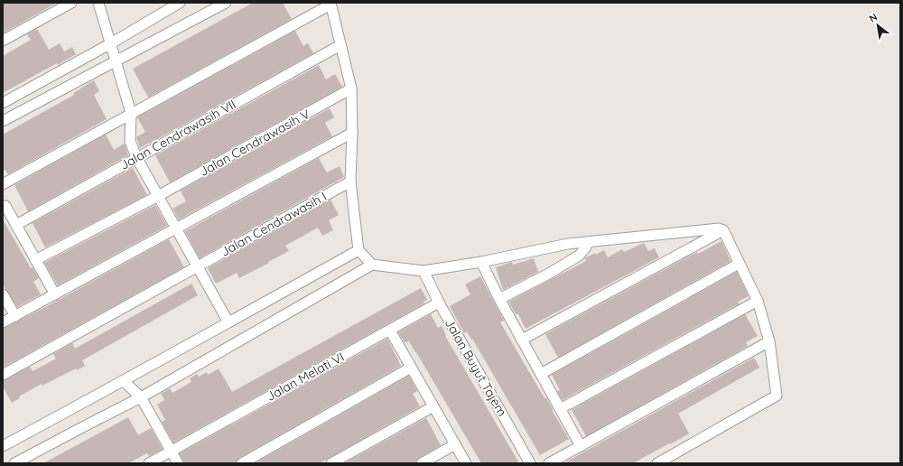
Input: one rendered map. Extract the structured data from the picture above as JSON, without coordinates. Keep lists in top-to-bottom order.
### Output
{
  "streets": {
    "street": [
      "Jalan Cendrawasih VII",
      "Jalan Cendrawasih V",
      "Jalan Cendrawasih I",
      "Jalan Buyut Tajem",
      "Jalan Melati VI"
    ]
  },
  "crossings": [
    ["Jalan Buyut Tajem", "Jalan Melati VI"]
  ],
  "north": "top left"
}
